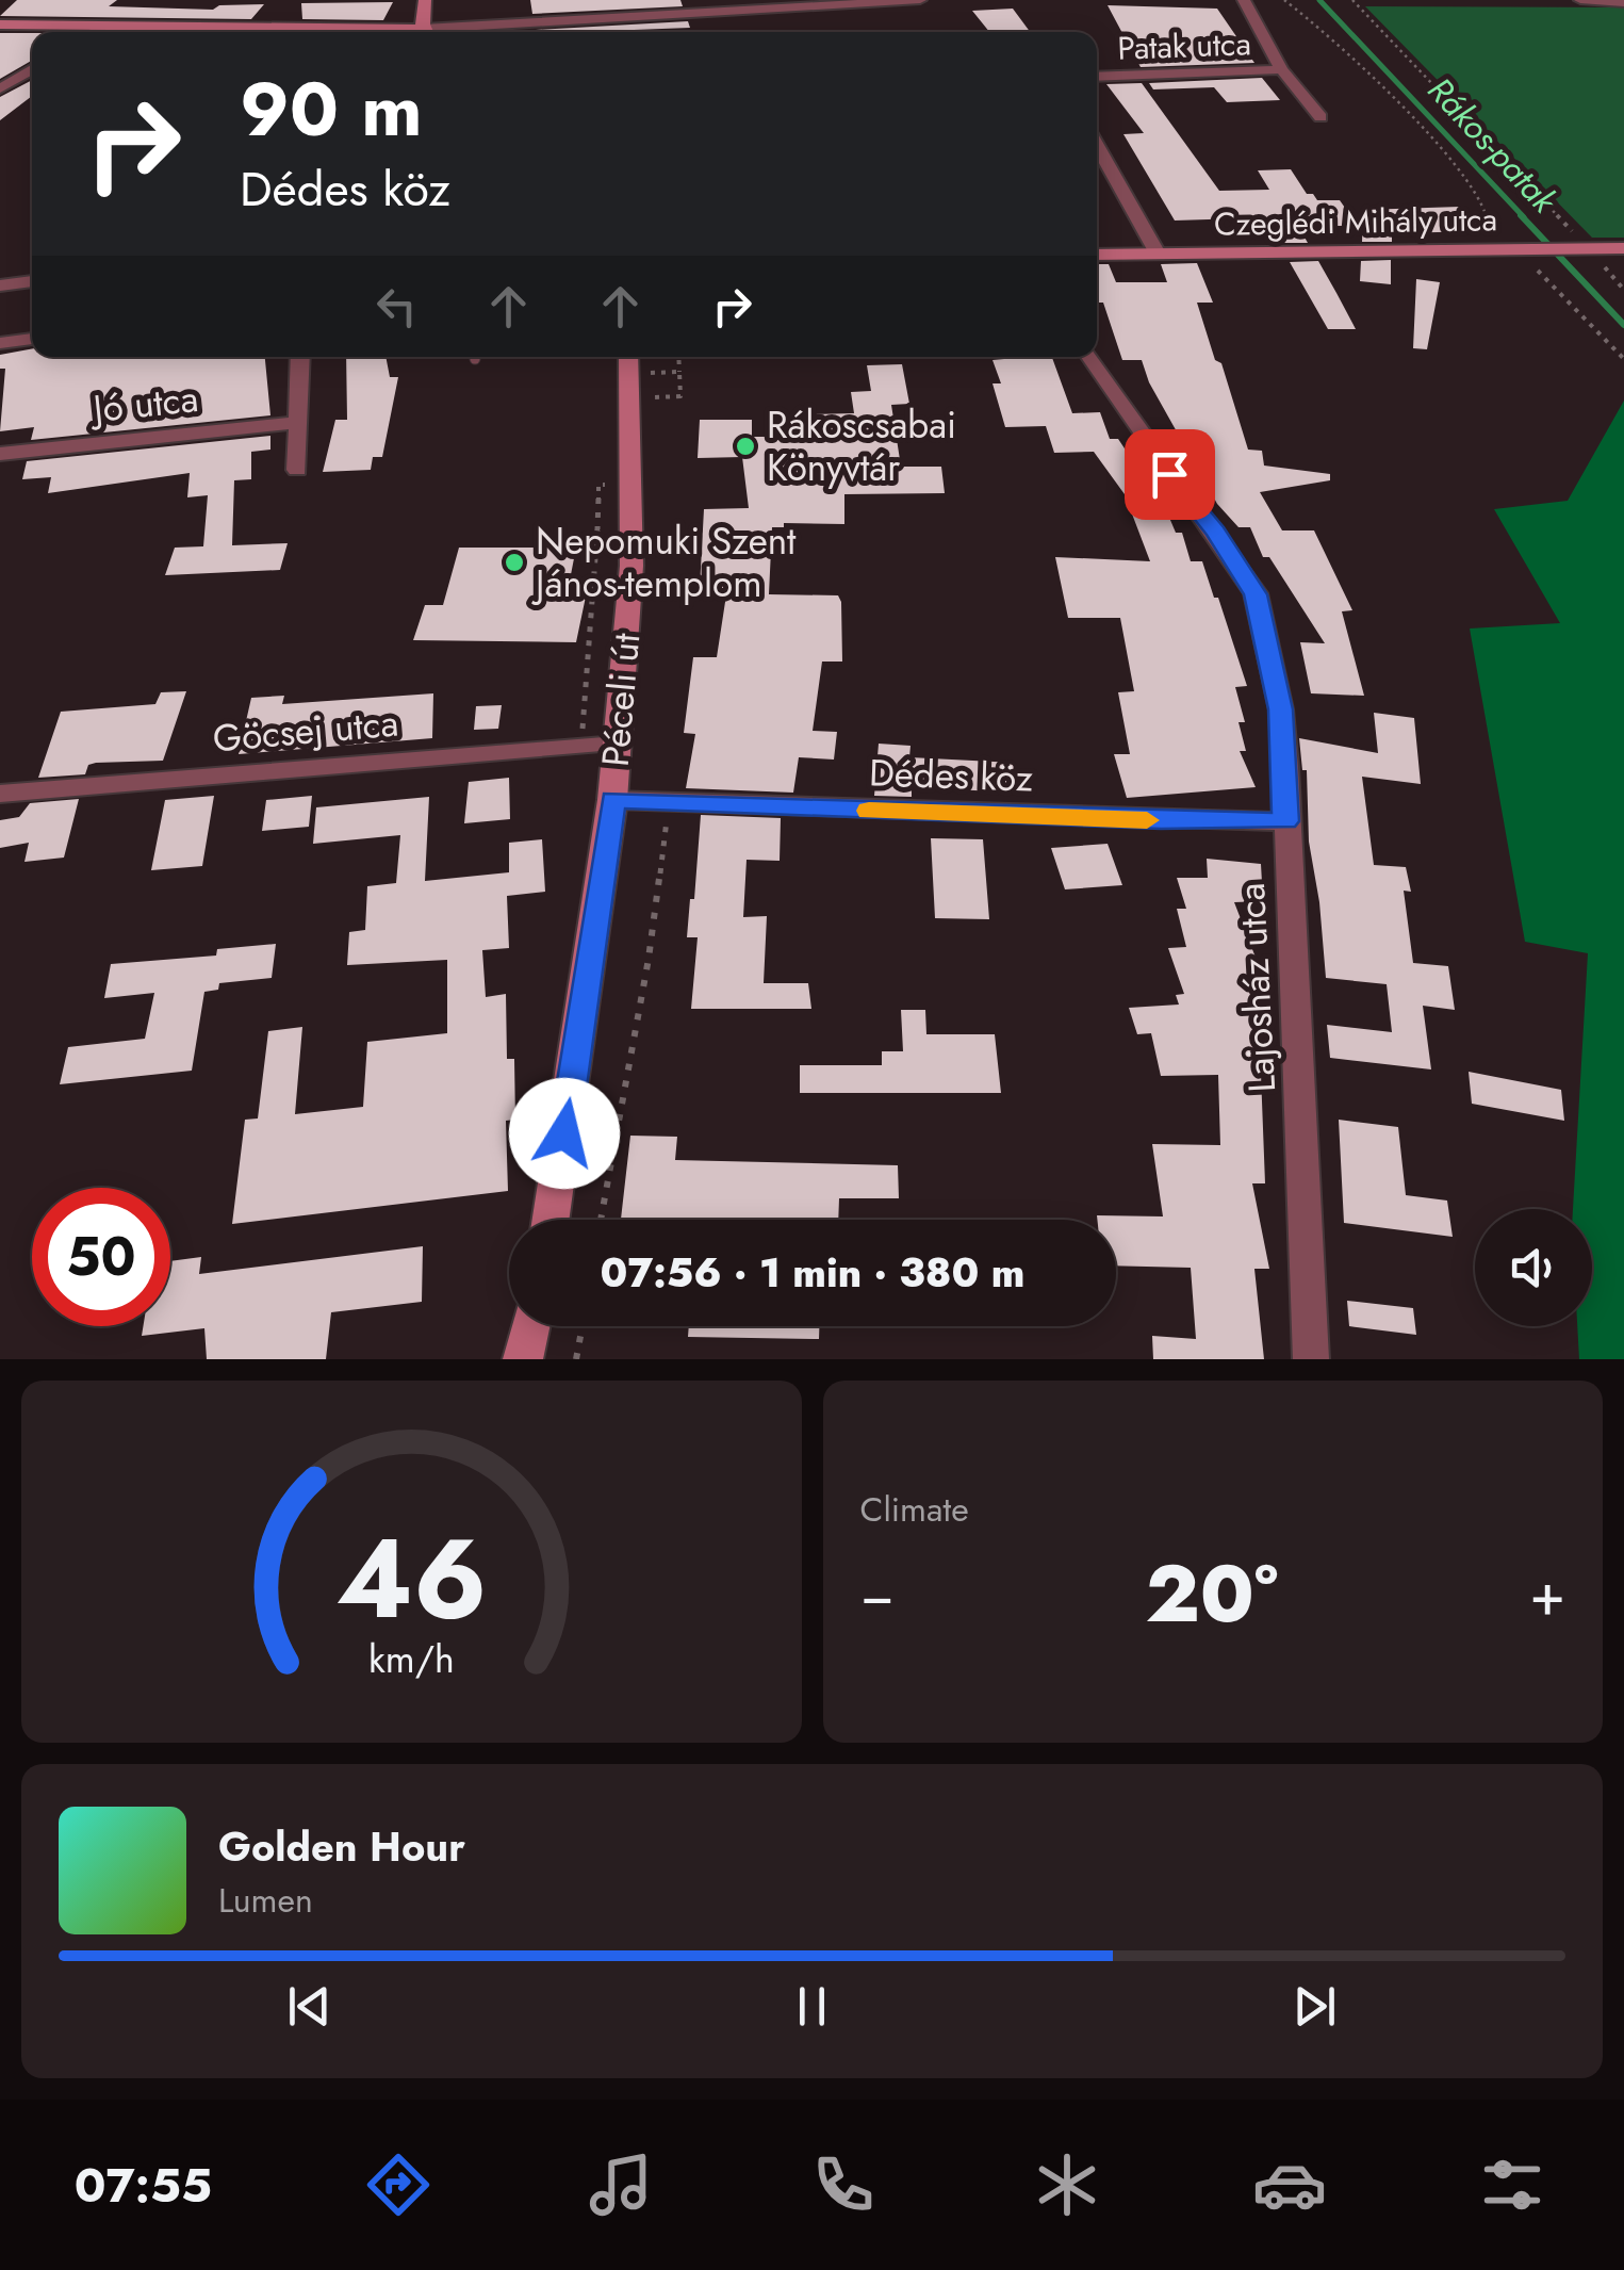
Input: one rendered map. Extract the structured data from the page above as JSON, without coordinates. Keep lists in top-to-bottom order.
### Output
{
  "streets": {
    "main road": ["Czeglédi Mihály utca", "Péceli út"],
    "street": [
      "Patak utca",
      "Jó utca",
      "Göcsej utca",
      "Dédes köz",
      "Lajosház utca"
    ]
  },
  "crossings": [
    ["Péceli út", "Göcsej utca"],
    ["Péceli út", "Dédes köz"],
    ["Dédes köz", "Lajosház utca"]
  ],
  "water": ["Rákos-patak"],
  "places": ["Rákoscsabai Könyvtár", "Nepomuki Szent János-templom"],
  "page": {
    "turn": ["90 m", "Dédes köz"],
    "limit": "50",
    "trip": "07:56 · 1 min · 380 m",
    "tile": "Climate",
    "heat": ["−", "20°", "+"],
    "song": ["Golden Hour", "Lumen"],
    "tabs": "07:55",
    "gauge": ["46", "km/h"]
  }
}
